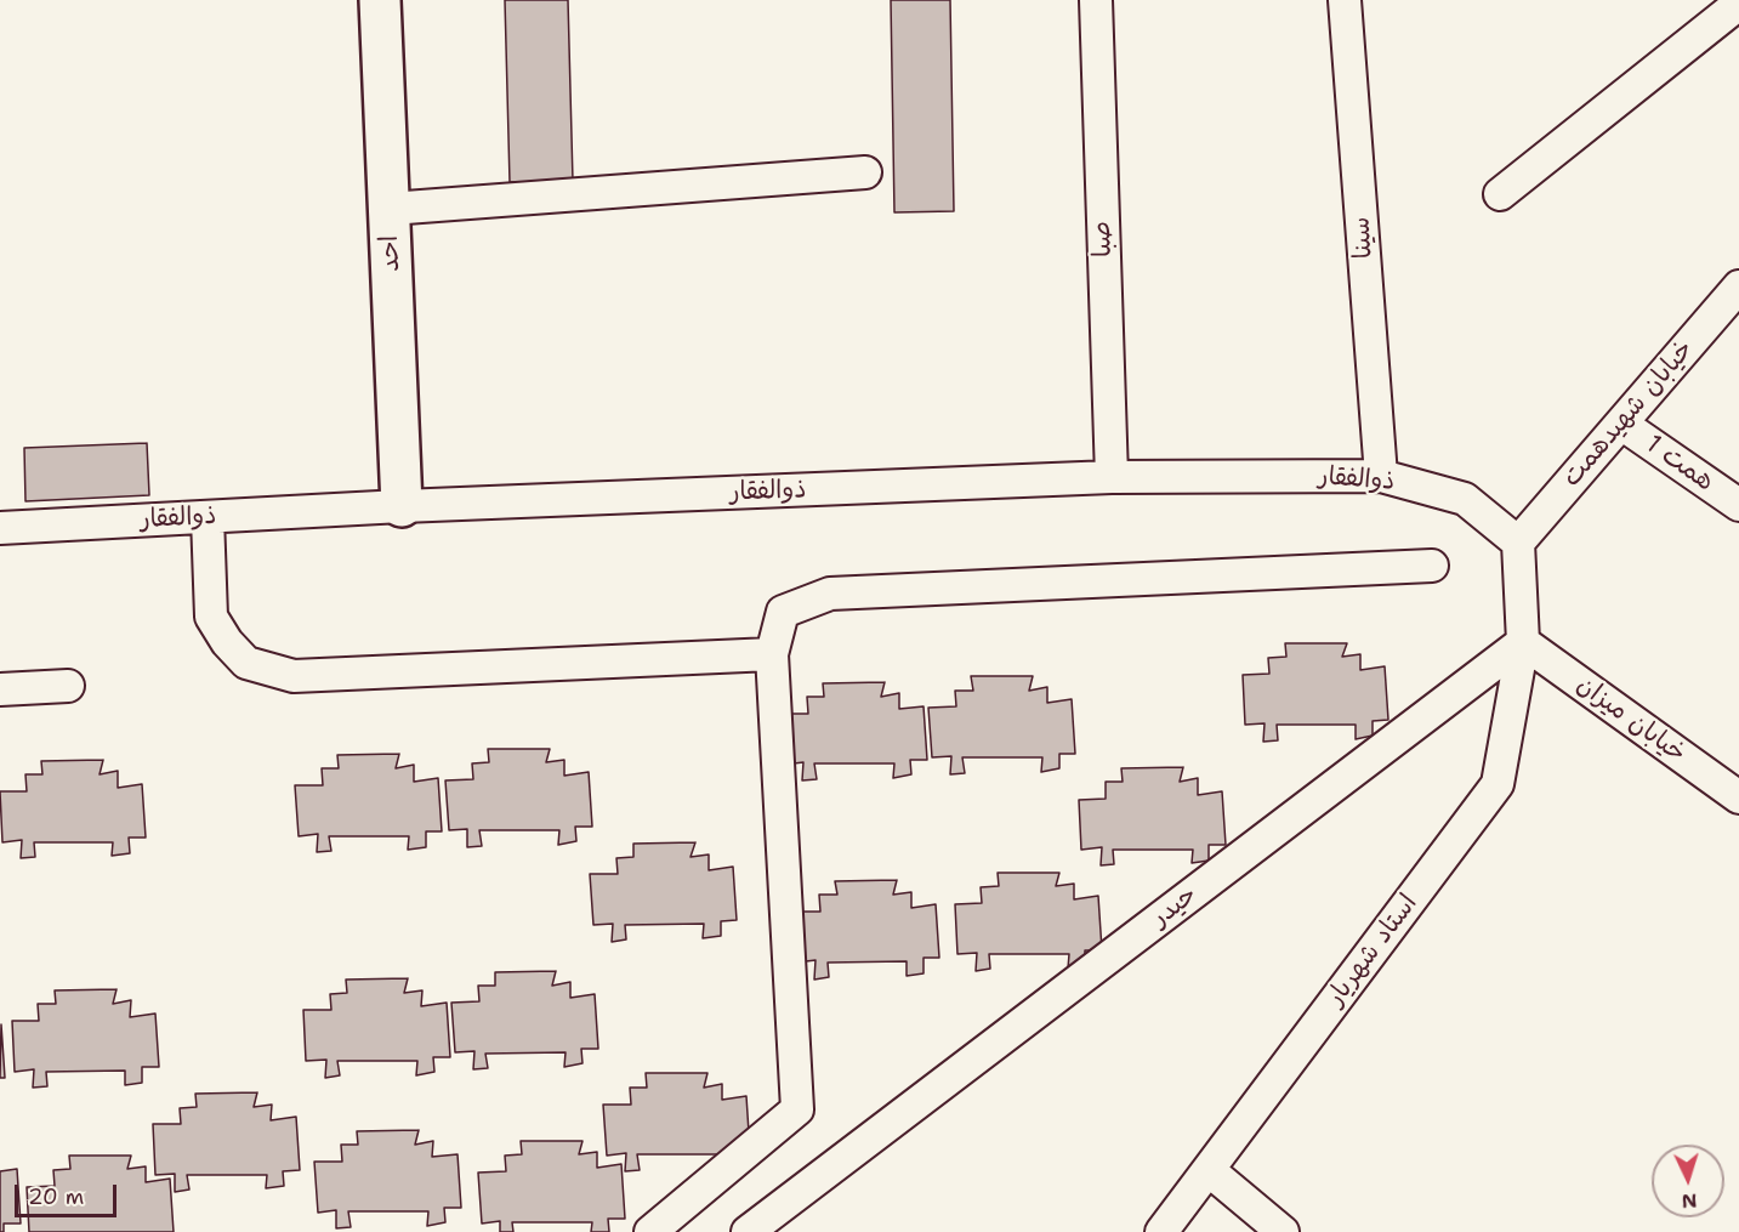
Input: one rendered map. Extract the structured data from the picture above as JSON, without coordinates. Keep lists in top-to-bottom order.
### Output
{
  "streets": {
    "street": [
      "سینا",
      "صبا",
      "احد",
      "خیابان شهیدهمت",
      "همت 1",
      "ذوالفقار",
      "خیابان میزان",
      "حیدر",
      "استاد شهریار"
    ]
  },
  "crossings": [
    ["سینا", "ذوالفقار"],
    ["صبا", "ذوالفقار"],
    ["احد", "ذوالفقار"],
    ["خیابان شهیدهمت", "همت 1"],
    ["خیابان شهیدهمت", "ذوالفقار"],
    ["خیابان میزان", "حیدر"],
    ["خیابان میزان", "استاد شهریار"],
    ["حیدر", "استاد شهریار"]
  ],
  "scale_bar": "20 m",
  "north": "bottom"
}
